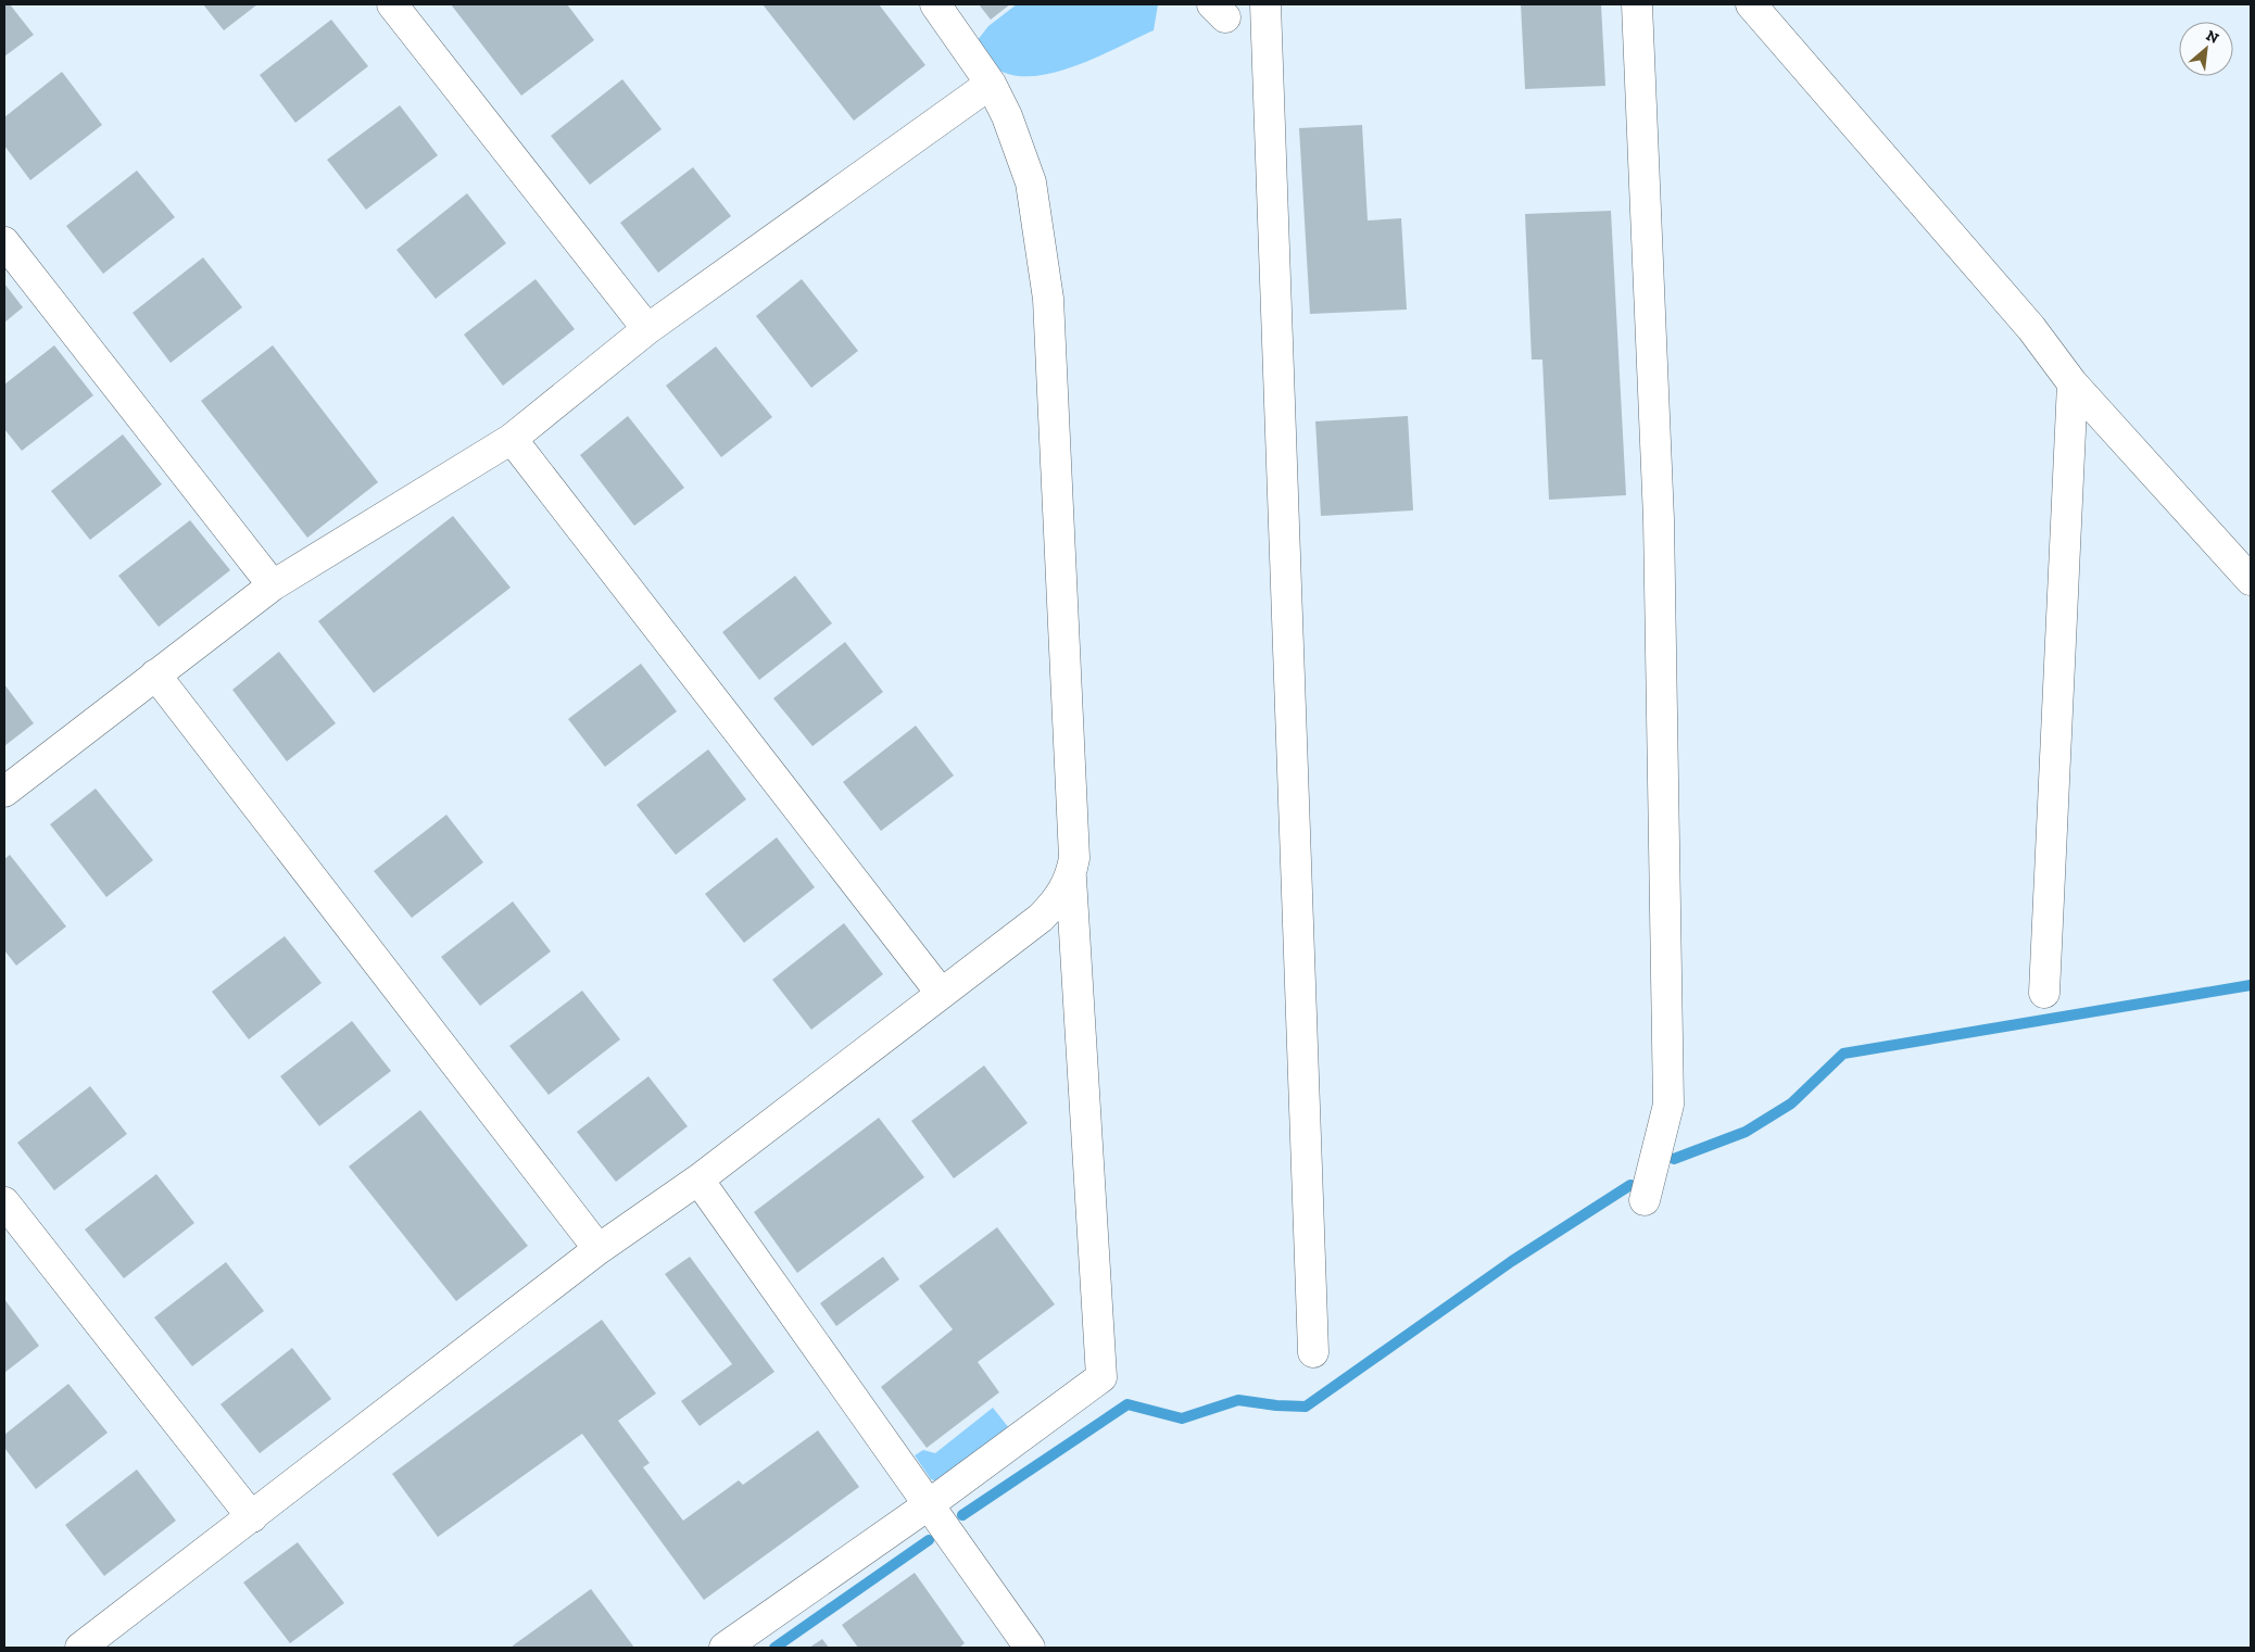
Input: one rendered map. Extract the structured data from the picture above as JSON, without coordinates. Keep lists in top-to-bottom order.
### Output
{
  "north": "top right"
}
